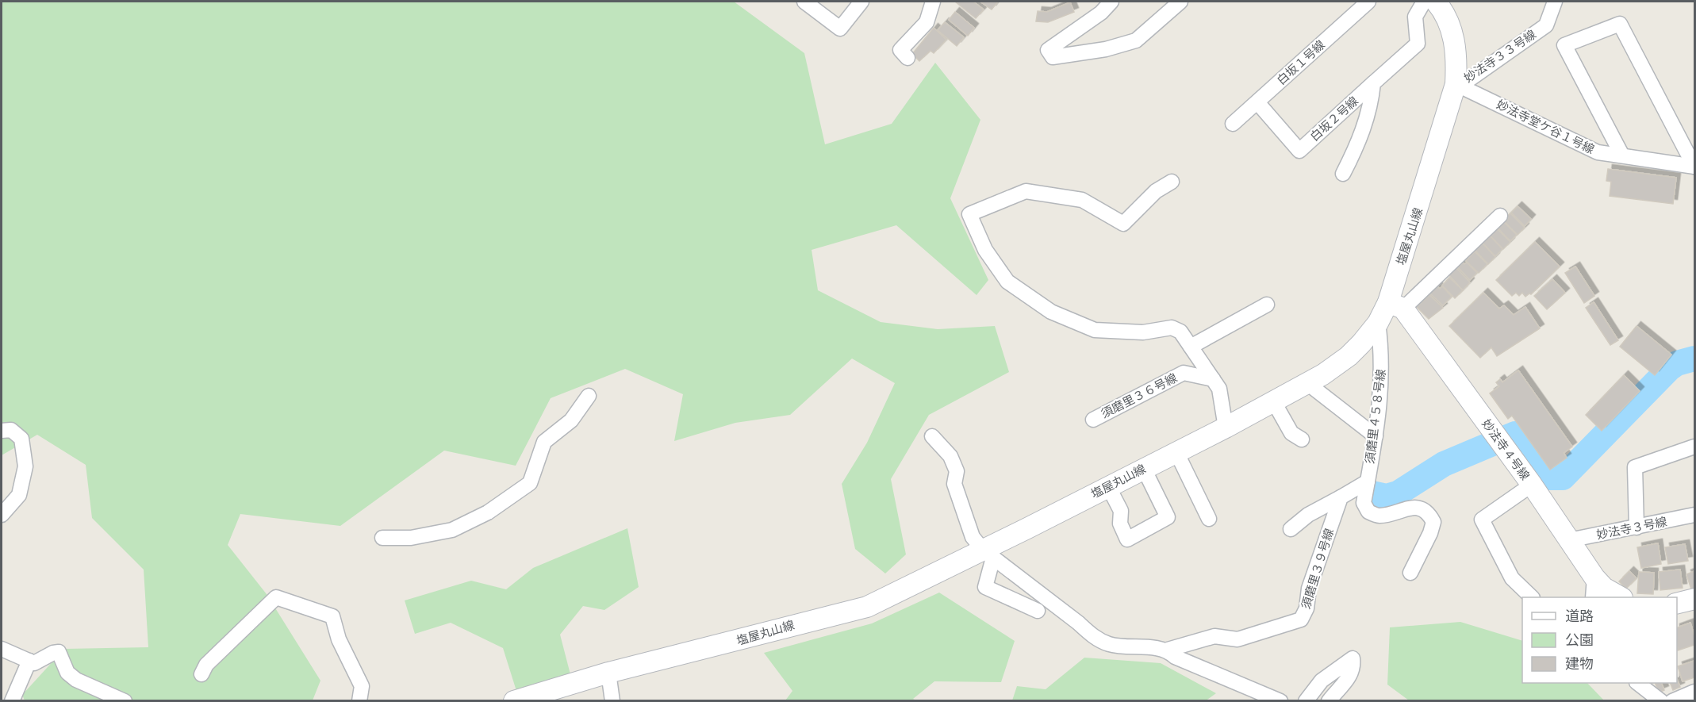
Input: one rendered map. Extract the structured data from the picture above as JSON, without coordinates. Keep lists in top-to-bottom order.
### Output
{
  "streets": {
    "street": [
      "妙法寺３３号線",
      "白坂１号線",
      "白坂２号線",
      "妙法寺堂ケ谷１号線",
      "塩屋丸山線",
      "須磨里３６号線",
      "須磨里４５８号線",
      "妙法寺４号線",
      "妙法寺３号線",
      "須磨里３９号線"
    ]
  },
  "crossings": [
    ["妙法寺３３号線", "妙法寺堂ケ谷１号線"],
    ["妙法寺３３号線", "塩屋丸山線"],
    ["白坂１号線", "白坂２号線"],
    ["妙法寺堂ケ谷１号線", "塩屋丸山線"],
    ["塩屋丸山線", "須磨里４５８号線"],
    ["塩屋丸山線", "妙法寺４号線"],
    ["妙法寺４号線", "妙法寺３号線"]
  ],
  "legend": ["道路", "公園", "建物"]
}
